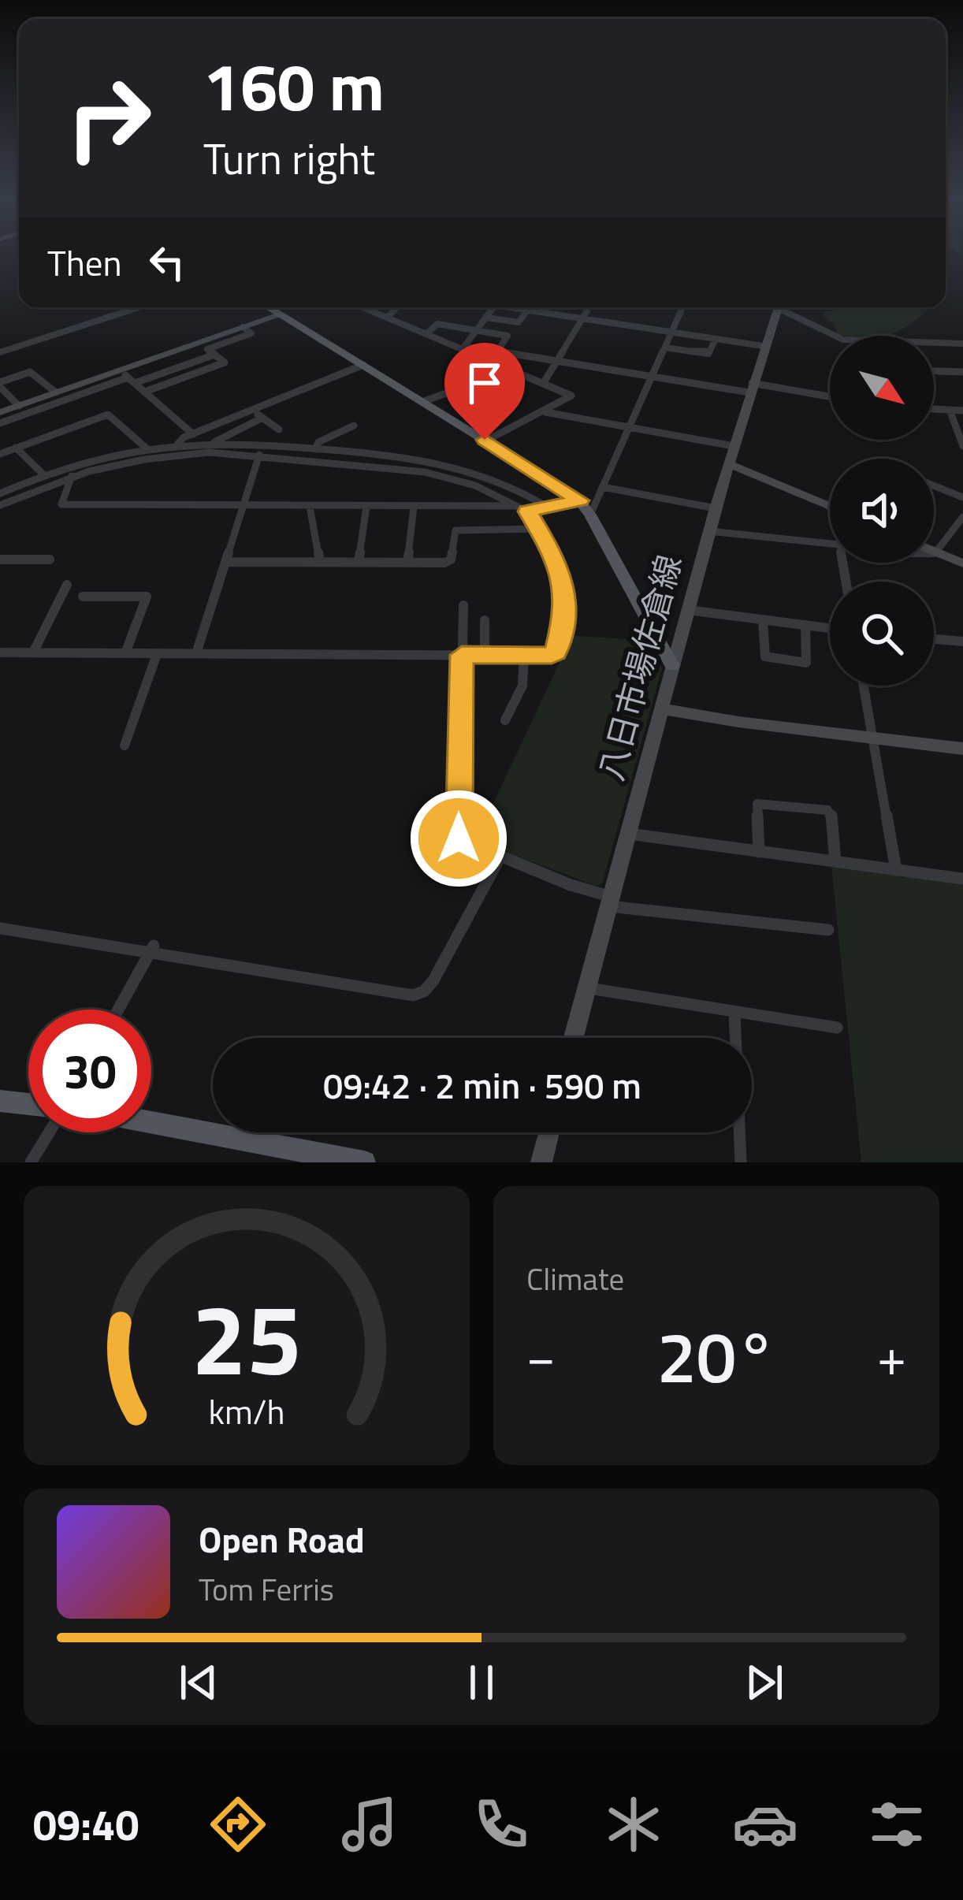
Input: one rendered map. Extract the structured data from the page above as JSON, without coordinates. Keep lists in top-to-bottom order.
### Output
{
  "streets": {
    "main road": ["八日市場佐倉線"]
  },
  "north": "bottom right",
  "page": {
    "turn": ["160 m", "Turn right"],
    "then": "Then",
    "limit": "30",
    "trip": "09:42 · 2 min · 590 m",
    "tile": "Climate",
    "heat": ["−", "20°", "+"],
    "song": ["Open Road", "Tom Ferris"],
    "tabs": "09:40",
    "gauge": ["25", "km/h"]
  }
}
